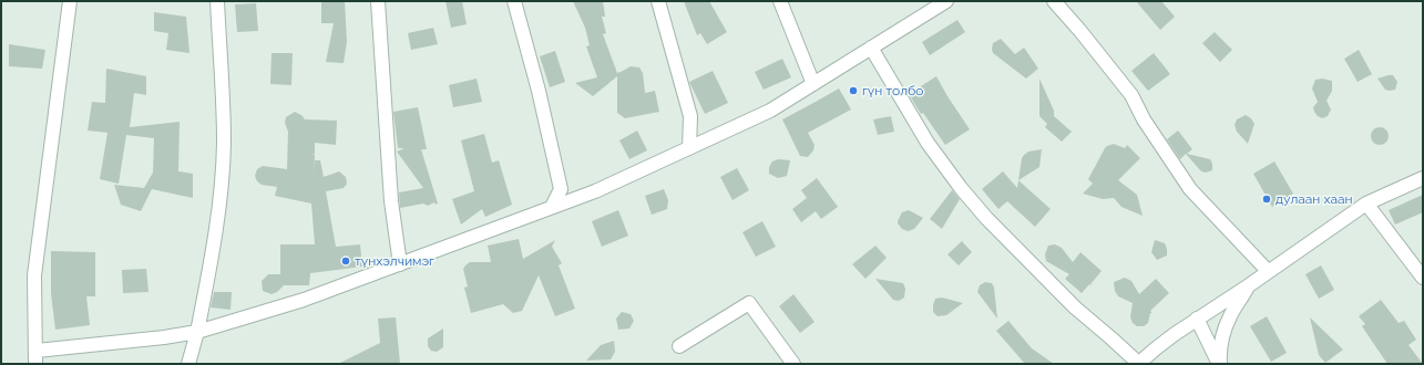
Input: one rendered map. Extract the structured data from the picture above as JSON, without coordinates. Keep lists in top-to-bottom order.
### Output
{
  "places": ["гүн толбо", "дулаан хаан", "түнхэлчимэг"]
}
